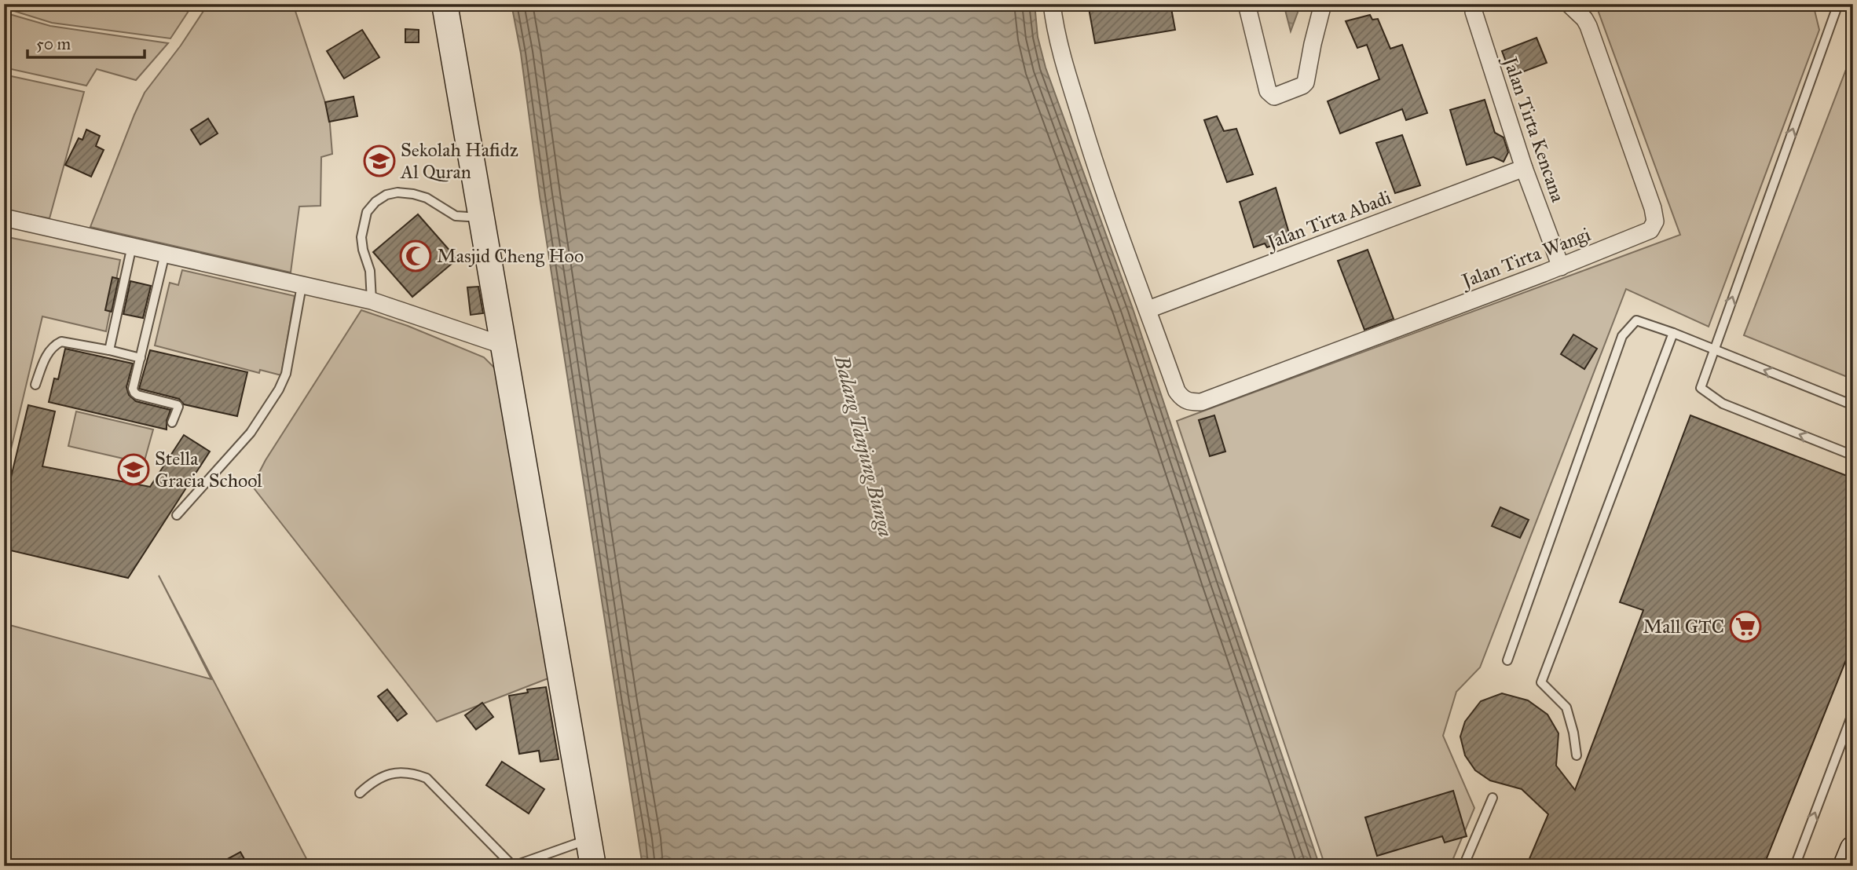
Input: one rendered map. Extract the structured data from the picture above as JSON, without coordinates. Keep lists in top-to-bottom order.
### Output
{
  "streets": {
    "street": ["Jalan Tirta Kencana", "Jalan Tirta Abadi", "Jalan Tirta Wangi"]
  },
  "crossings": [
    ["Jalan Tirta Kencana", "Jalan Tirta Abadi"],
    ["Jalan Tirta Kencana", "Jalan Tirta Wangi"],
    ["Jalan Tirta Abadi", "Jalan Tirta Wangi"]
  ],
  "water": ["Balang Tanjung Bunga"],
  "places": {
    "school or university": ["Sekolah Hafidz Al Quran", "Stella Gracia School"],
    "mosque": ["Masjid Cheng Hoo"],
    "supermarket": ["Mall GTC"]
  },
  "scale_bar": "50 m"
}
